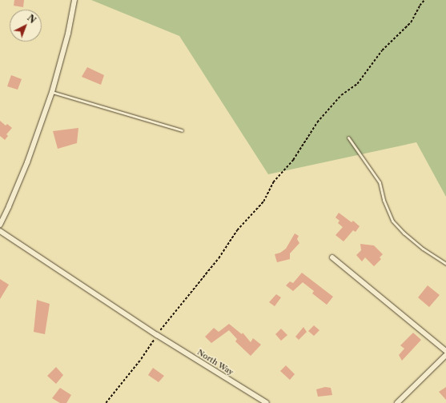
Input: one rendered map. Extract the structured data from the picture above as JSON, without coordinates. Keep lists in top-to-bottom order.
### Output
{
  "streets": {
    "street": ["North Way"]
  },
  "north": "top right"
}
